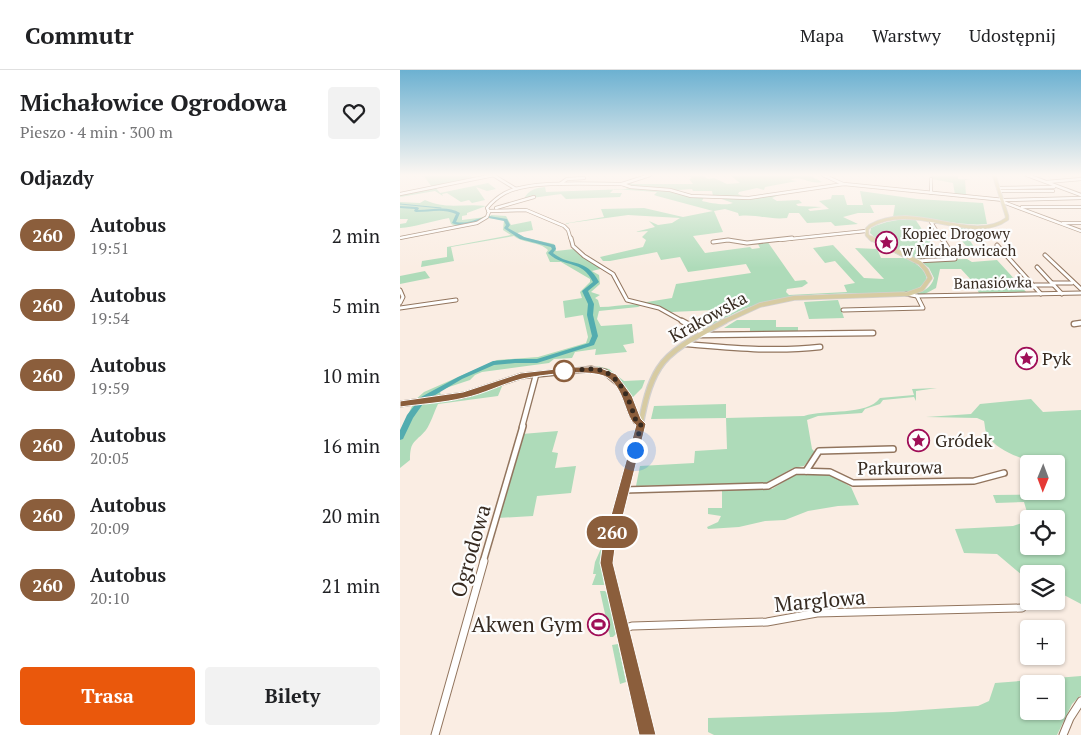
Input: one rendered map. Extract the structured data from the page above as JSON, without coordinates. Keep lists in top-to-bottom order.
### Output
{
  "streets": {
    "main road": ["Krakowska"],
    "street": [
      "Banasiówka",
      "Parkurowa",
      "Ogrodowa",
      "Marglowa"
    ]
  },
  "crossings": [
    ["Banasiówka", "Krakowska"],
    ["Krakowska", "Parkurowa"],
    ["Krakowska", "Marglowa"]
  ],
  "places": {
    "place": ["Kopiec Drogowy w Michałowicach", "Pyk", "Gródek"],
    "sports": ["Akwen Gym"]
  },
  "lines": ["bus line 260"],
  "north": "bottom",
  "page": {
    "header": "Commutr",
    "nav": ["Mapa", "Warstwy", "Udostępnij"],
    "heading": [
      ["Michałowice Ogrodowa", "Pieszo · 4 min · 300 m"],
      "Odjazdy"
    ],
    "on_map": "260",
    "list": [
      {
        "mark": "260",
        "name": "Autobus",
        "note": "19:51",
        "value": "2 min"
      },
      {
        "mark": "260",
        "name": "Autobus",
        "note": "19:54",
        "value": "5 min"
      },
      {
        "mark": "260",
        "name": "Autobus",
        "note": "19:59",
        "value": "10 min"
      },
      {
        "mark": "260",
        "name": "Autobus",
        "note": "20:05",
        "value": "16 min"
      },
      {
        "mark": "260",
        "name": "Autobus",
        "note": "20:09",
        "value": "20 min"
      },
      {
        "mark": "260",
        "name": "Autobus",
        "note": "20:10",
        "value": "21 min"
      }
    ],
    "map_buttons": ["+", "−"],
    "buttons": ["Trasa", "Bilety"]
  }
}
